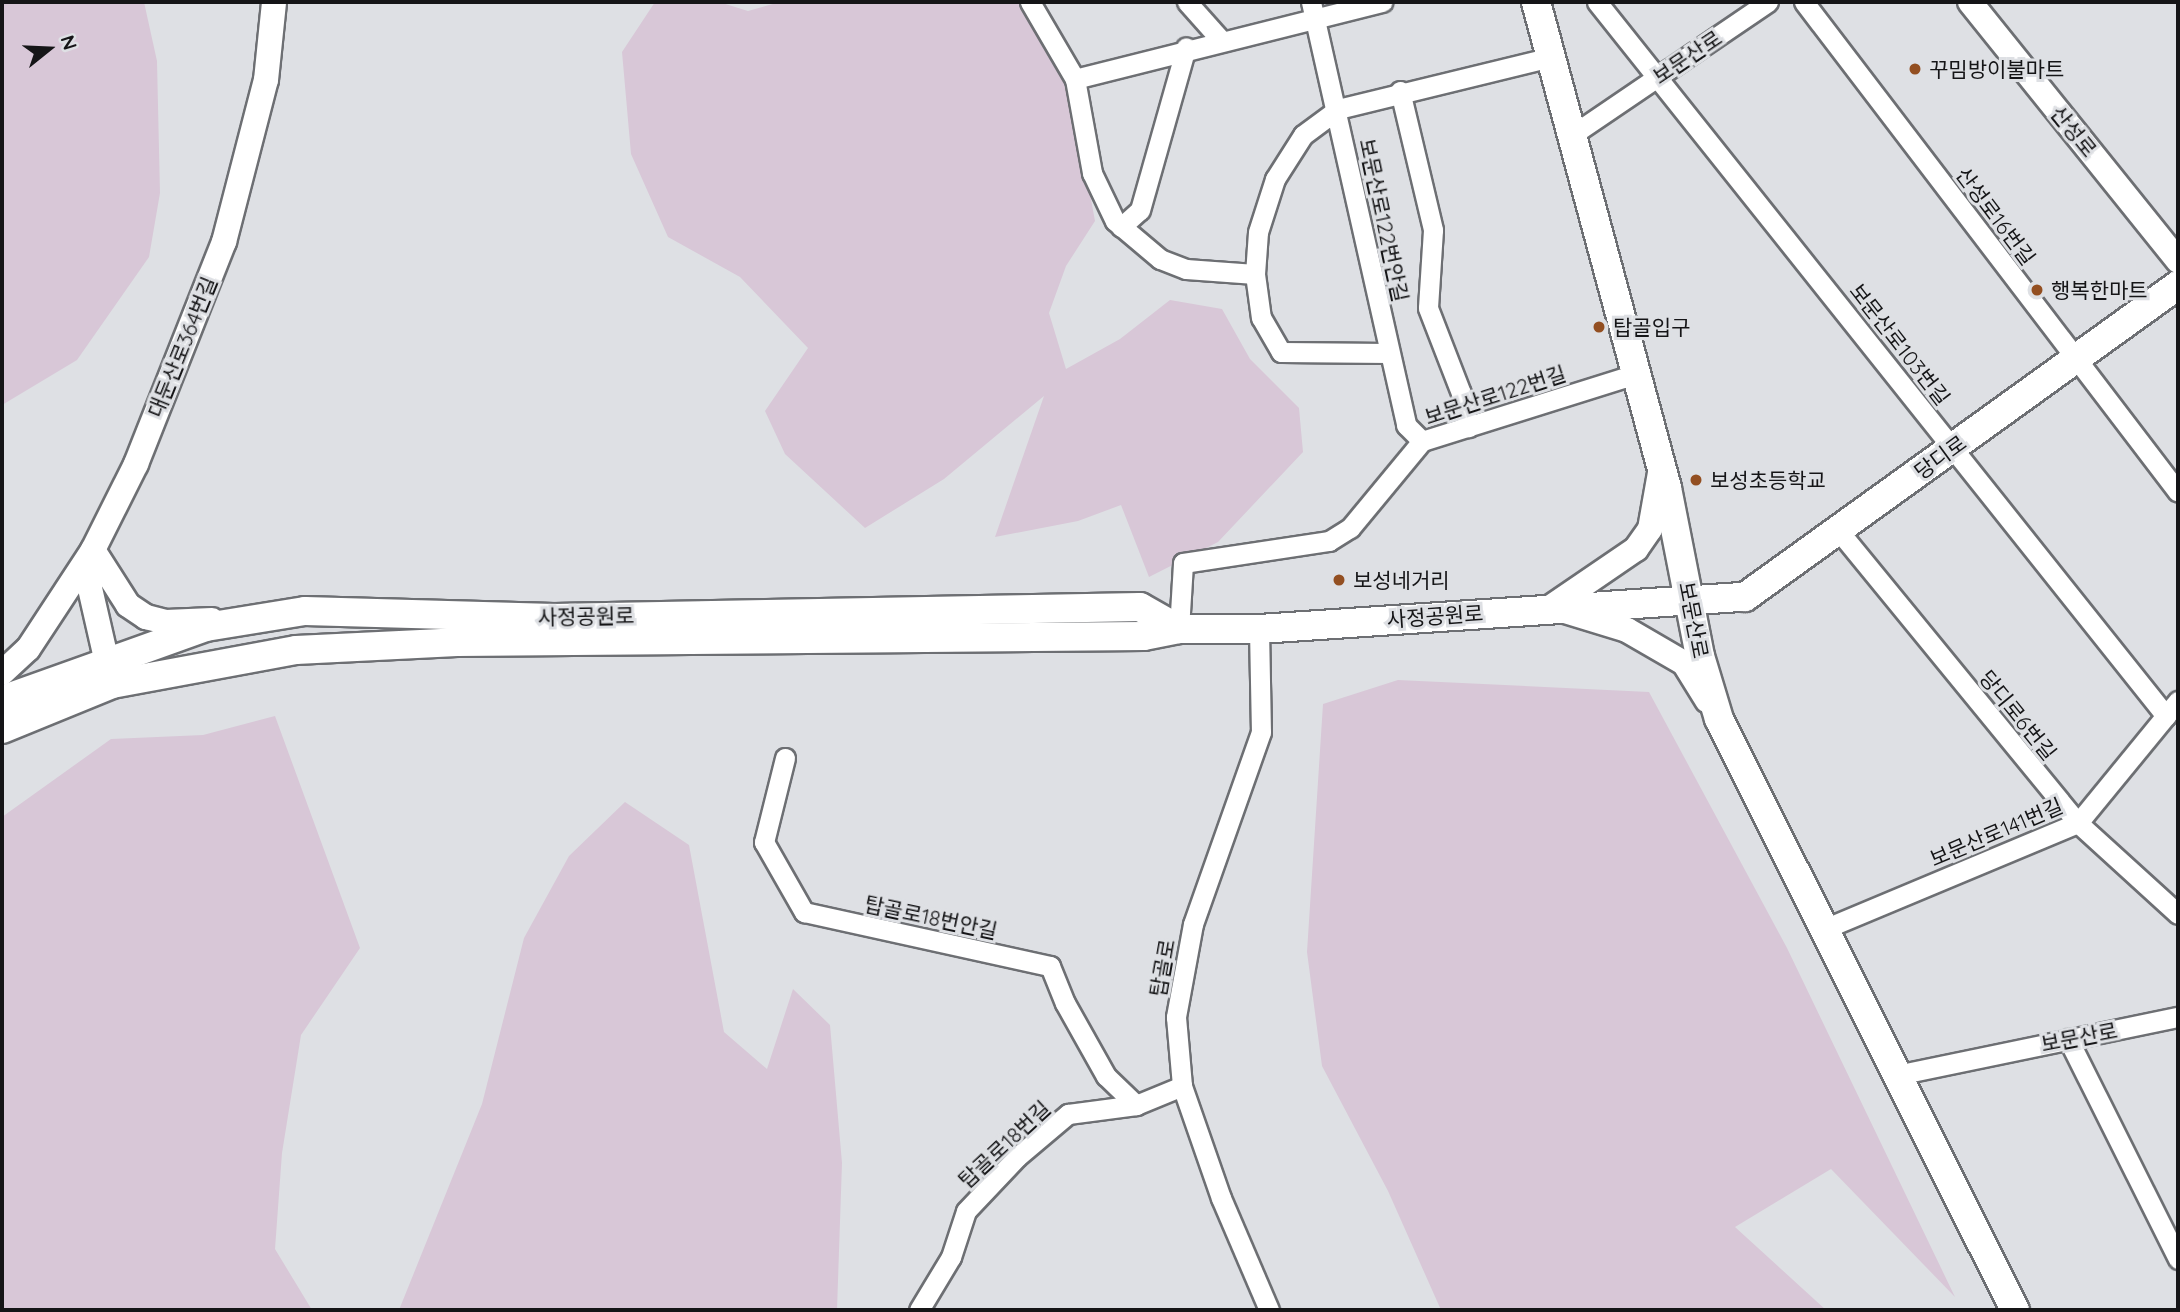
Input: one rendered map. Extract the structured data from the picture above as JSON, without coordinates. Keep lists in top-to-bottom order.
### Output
{
  "streets": {
    "main road": ["보문산로", "당디로", "사정공원로"],
    "street": [
      "산성로",
      "산성로16번길",
      "보문산로122번안길",
      "보문산로103번길",
      "대둔산로364번길",
      "보문산로122번길",
      "당디로6번길",
      "보문산로141번길",
      "탑골로18번안길",
      "탑골로",
      "탑골로18번길"
    ]
  },
  "crossings": [
    ["보문산로", "보문산로103번길"],
    ["보문산로", "보문산로122번길"],
    ["보문산로", "당디로"],
    ["보문산로", "사정공원로"],
    ["보문산로", "보문산로141번길"],
    ["산성로16번길", "당디로"],
    ["보문산로122번안길", "보문산로122번길"],
    ["보문산로103번길", "당디로"],
    ["보문산로103번길", "보문산로141번길"],
    ["대둔산로364번길", "사정공원로"],
    ["보문산로122번길", "사정공원로"],
    ["당디로", "사정공원로"],
    ["당디로", "당디로6번길"],
    ["사정공원로", "탑골로"],
    ["당디로6번길", "보문산로141번길"],
    ["탑골로18번안길", "탑골로18번길"],
    ["탑골로", "탑골로18번길"]
  ],
  "places": [
    "꾸밈방이불마트",
    "행복한마트",
    "탑골입구",
    "보성초등학교",
    "보성네거리"
  ],
  "north": "right"
}
